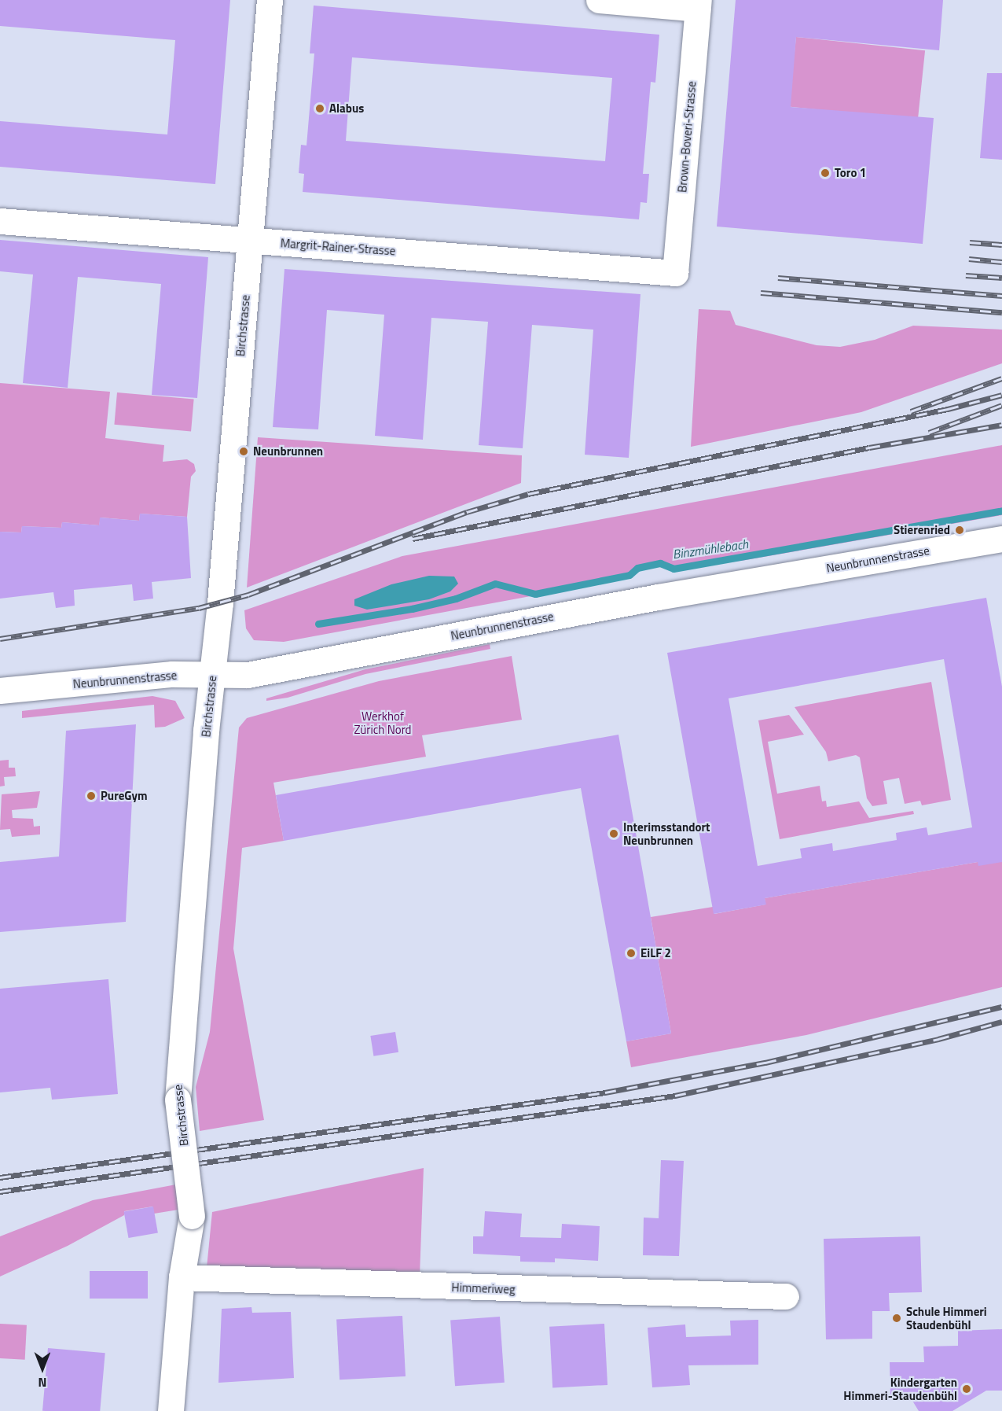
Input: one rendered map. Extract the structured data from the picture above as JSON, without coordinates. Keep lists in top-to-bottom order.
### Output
{
  "streets": {
    "street": [
      "Brown-Boveri-Strasse",
      "Margrit-Rainer-Strasse",
      "Birchstrasse",
      "Neunbrunnenstrasse",
      "Himmeriweg"
    ]
  },
  "crossings": [
    ["Brown-Boveri-Strasse", "Margrit-Rainer-Strasse"],
    ["Margrit-Rainer-Strasse", "Birchstrasse"],
    ["Birchstrasse", "Neunbrunnenstrasse"],
    ["Birchstrasse", "Himmeriweg"]
  ],
  "water": ["Binzmühlebach"],
  "parks": ["Werkhof Zürich Nord"],
  "places": [
    "Alabus",
    "Toro 1",
    "Neunbrunnen",
    "Stierenried",
    "PureGym",
    "Interimsstandort Neunbrunnen",
    "EiLF 2",
    "Schule Himmeri Staudenbühl",
    "Kindergarten Himmeri-Staudenbühl"
  ],
  "north": "bottom"
}
